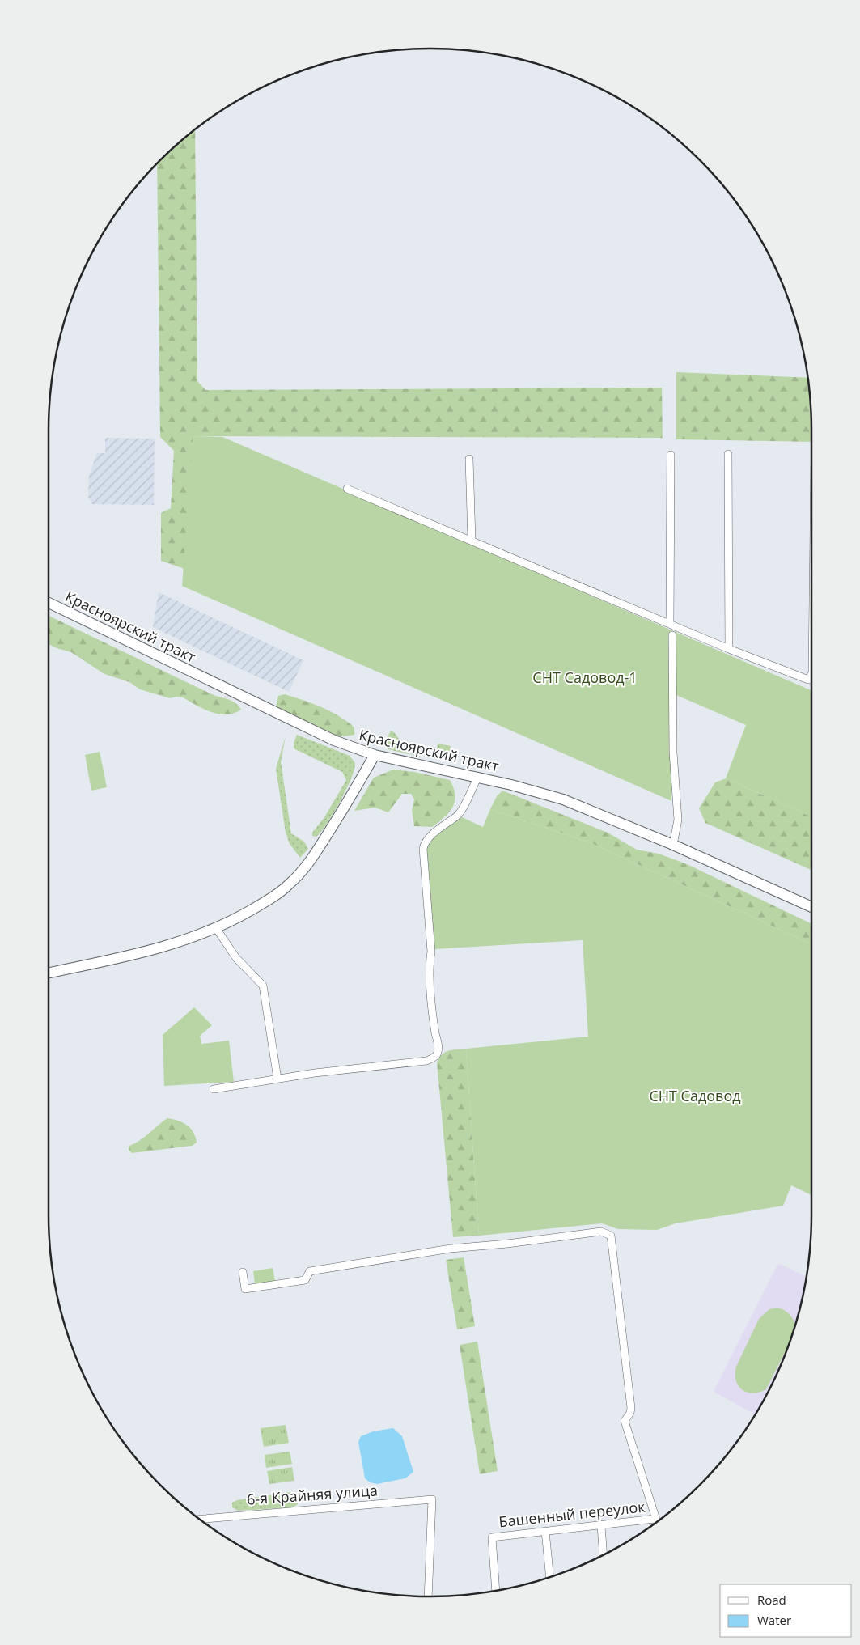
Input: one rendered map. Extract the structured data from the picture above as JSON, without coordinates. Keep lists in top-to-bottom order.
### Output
{
  "streets": {
    "main road": ["Красноярский тракт"],
    "street": ["6-я Крайняя улица", "Башенный переулок"]
  },
  "parks": ["СНТ Садовод-1", "СНТ Садовод"],
  "legend": ["Road", "Water"]
}
